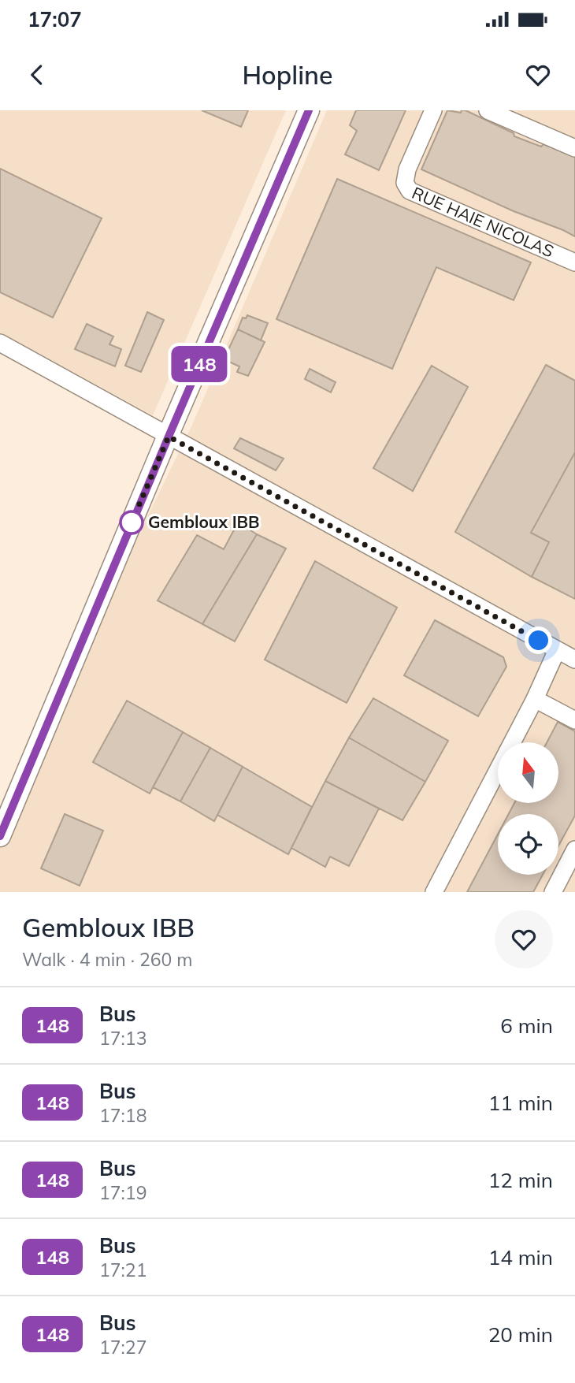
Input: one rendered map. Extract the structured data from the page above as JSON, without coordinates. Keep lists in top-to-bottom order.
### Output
{
  "streets": {
    "street": ["RUE HAIE NICOLAS"]
  },
  "places": ["Gembloux IBB"],
  "lines": ["bus line 148"],
  "north": "top",
  "page": {
    "status": "17:07",
    "header": "Hopline",
    "on_map": "148",
    "heading": ["Gembloux IBB", "Walk · 4 min · 260 m"],
    "list": [
      {
        "mark": "148",
        "name": "Bus",
        "note": "17:13",
        "value": "6 min"
      },
      {
        "mark": "148",
        "name": "Bus",
        "note": "17:18",
        "value": "11 min"
      },
      {
        "mark": "148",
        "name": "Bus",
        "note": "17:19",
        "value": "12 min"
      },
      {
        "mark": "148",
        "name": "Bus",
        "note": "17:21",
        "value": "14 min"
      },
      {
        "mark": "148",
        "name": "Bus",
        "note": "17:27",
        "value": "20 min"
      }
    ]
  }
}
